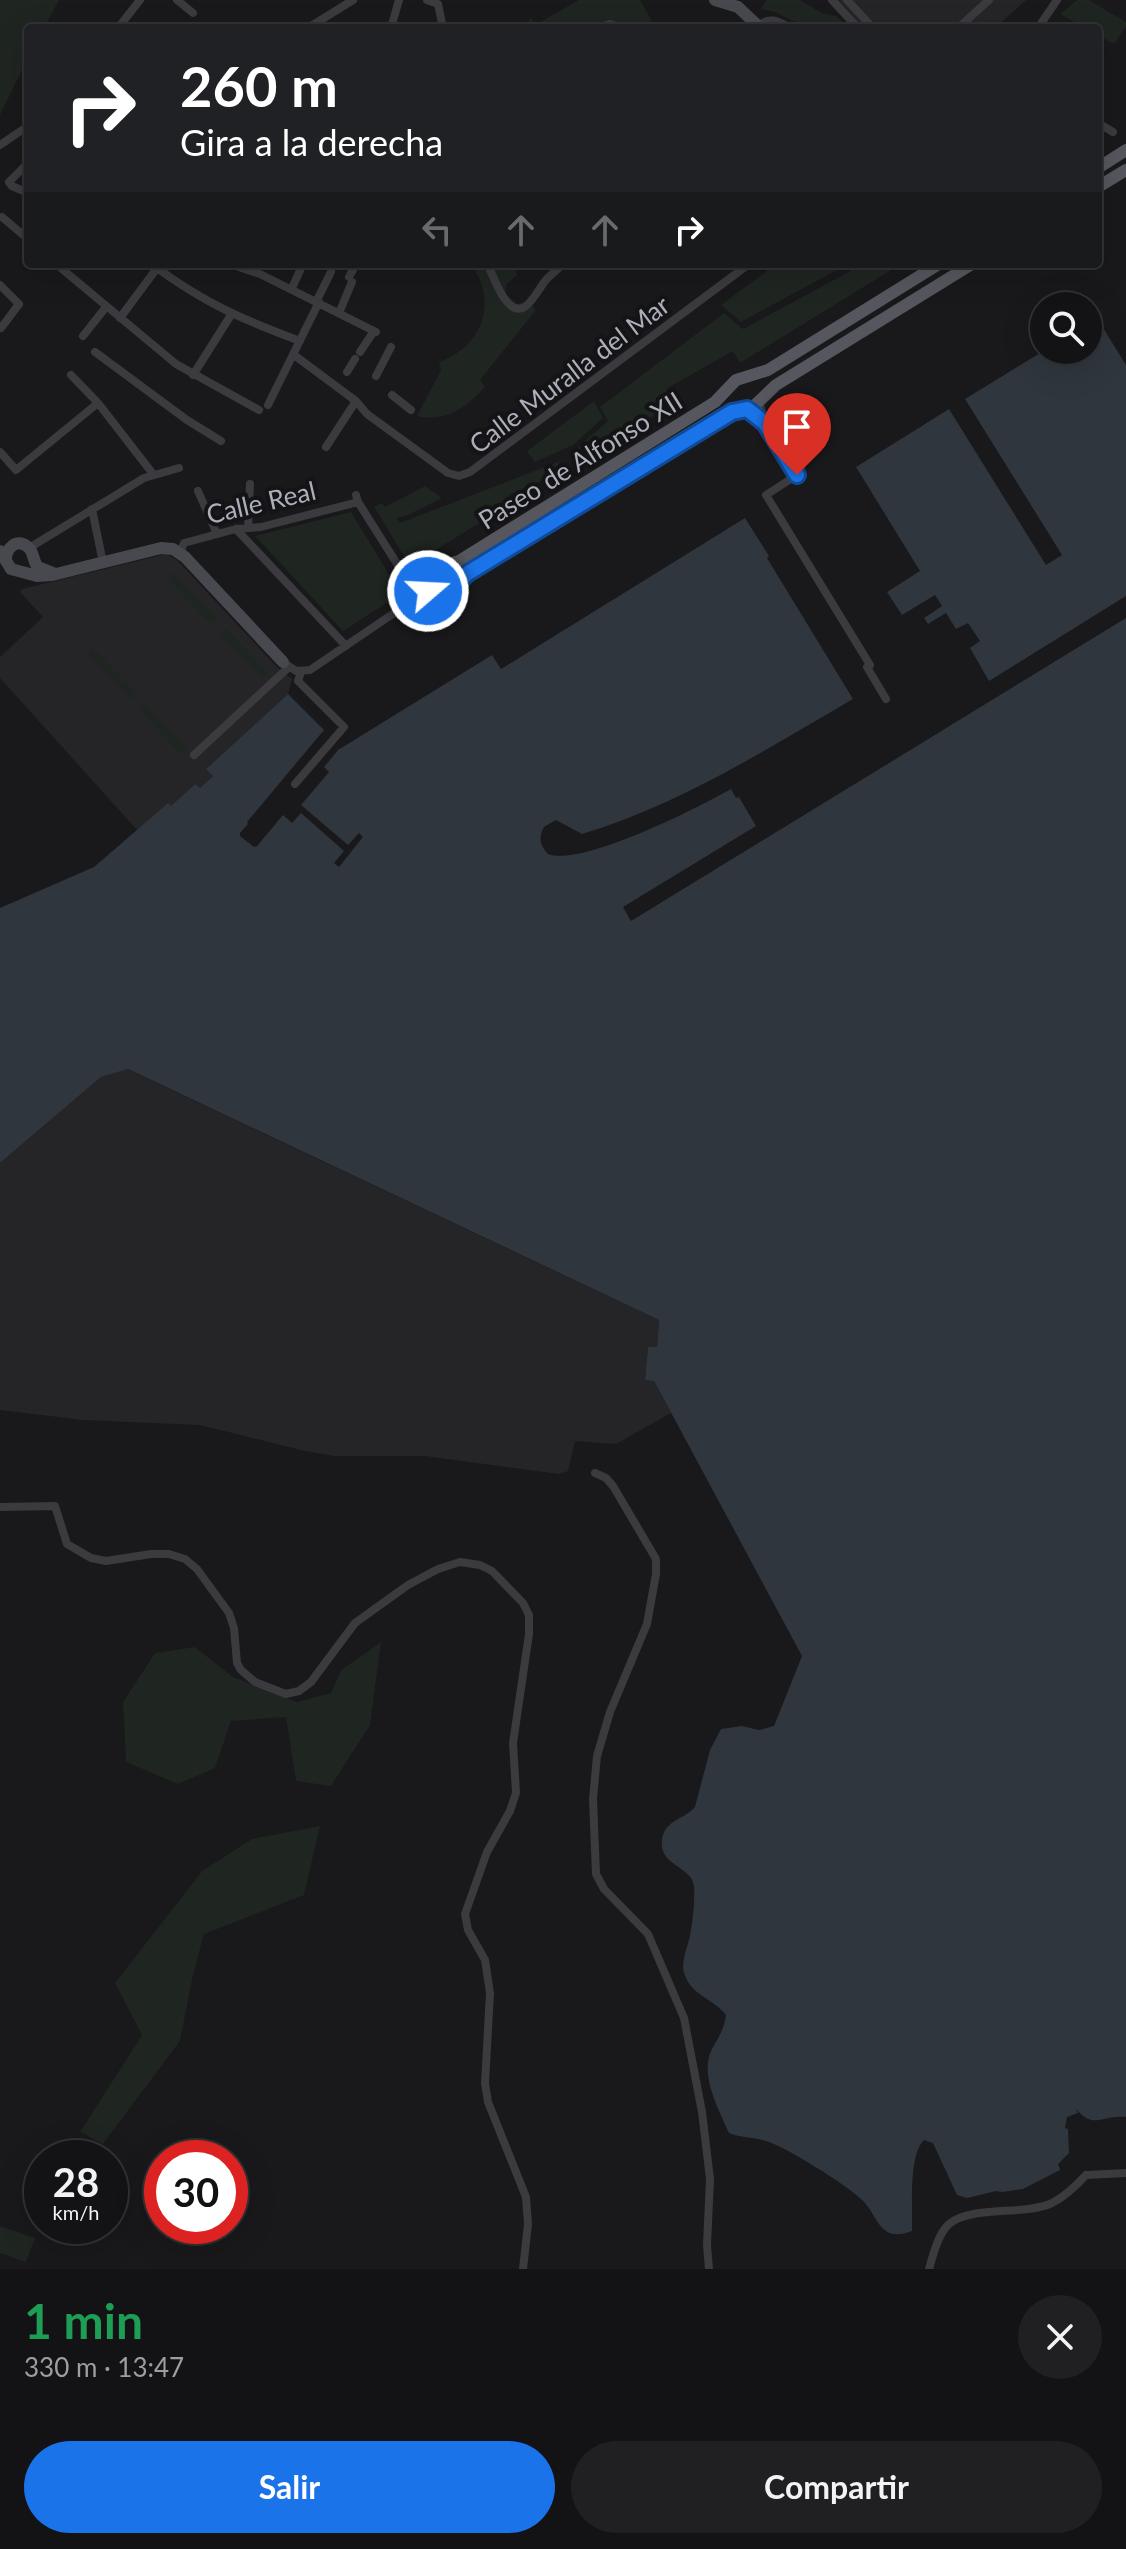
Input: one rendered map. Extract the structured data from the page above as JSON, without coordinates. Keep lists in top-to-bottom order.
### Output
{
  "streets": {
    "main road": ["Paseo de Alfonso XII"],
    "street": ["Calle Muralla del Mar", "Calle Real"]
  },
  "page": {
    "turn": ["260 m", "Gira a la derecha"],
    "speed": "28 km/h",
    "limit": "30",
    "heading": ["1 min", "330 m · 13:47"],
    "buttons": ["Salir", "Compartir"]
  }
}
